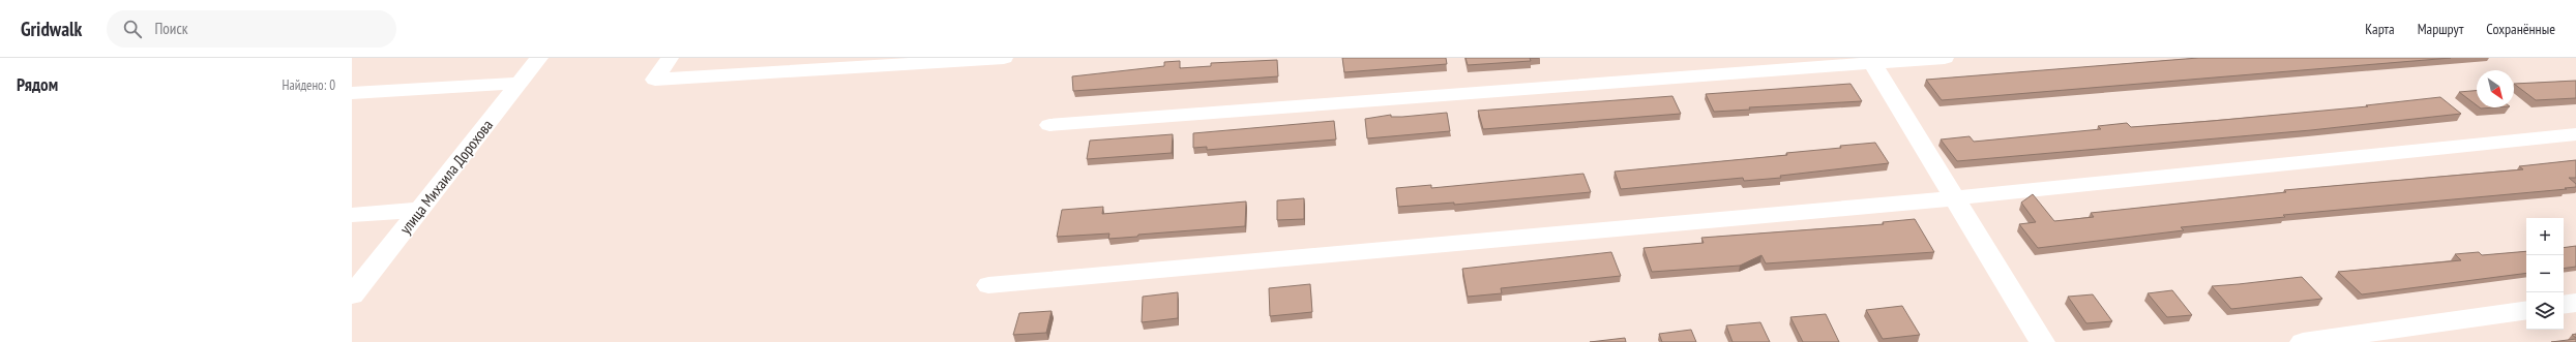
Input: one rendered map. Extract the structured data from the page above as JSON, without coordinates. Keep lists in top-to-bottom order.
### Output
{
  "streets": {
    "street": ["улица Михаила Дорохова"]
  },
  "north": "bottom right",
  "page": {
    "header": "Gridwalk",
    "search": "Поиск",
    "nav": ["Карта", "Маршрут", "Сохранённые"],
    "heading": ["Рядом", "Найдено: 0"],
    "map_buttons": ["+", "−"]
  }
}
